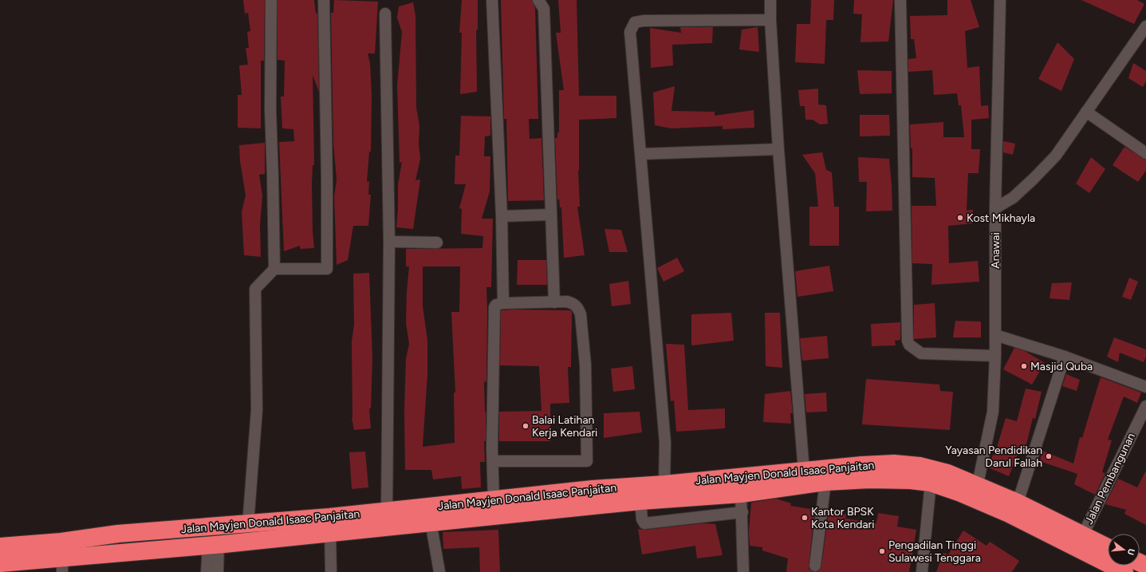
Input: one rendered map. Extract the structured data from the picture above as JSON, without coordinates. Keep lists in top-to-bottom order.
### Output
{
  "streets": {
    "highway": ["Jalan Mayjen Donald Isaac Panjaitan"],
    "street": ["Anawai", "Jalan Pembangunan"]
  },
  "crossings": [
    ["Anawai", "Jalan Mayjen Donald Isaac Panjaitan"]
  ],
  "places": [
    "Kost Mikhayla",
    "Masjid Quba",
    "Balai Latihan Kerja Kendari",
    "Yayasan Pendidikan Darul Fallah",
    "Kantor BPSK Kota Kendari",
    "Pengadilan Tinggi Sulawesi Tenggara"
  ],
  "north": "right"
}
